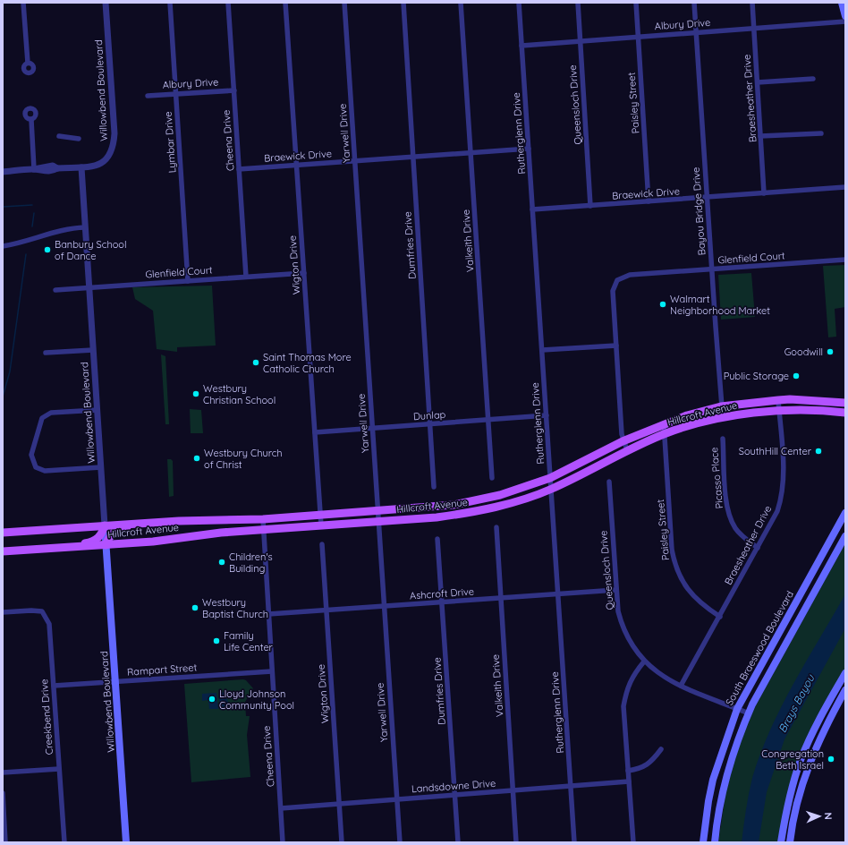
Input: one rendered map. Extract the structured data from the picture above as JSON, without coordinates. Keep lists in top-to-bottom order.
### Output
{
  "streets": {
    "main road": ["Willowbend Boulevard", "Hillcroft Avenue", "South Braeswood Boulevard"],
    "street": [
      "Albury Drive",
      "Braesheather Drive",
      "Paisley Street",
      "Queensloch Drive",
      "Yarwell Drive",
      "Rutherglenn Drive",
      "Cheena Drive",
      "Lymbar Drive",
      "Braewick Drive",
      "Bayou Bridge Drive",
      "Valkeith Drive",
      "Dumfries Drive",
      "Glenfield Court",
      "Wigton Drive",
      "Dunlap",
      "Picasso Place",
      "Ashcroft Drive",
      "Rampart Street",
      "Creekbend Drive",
      "Landsdowne Drive"
    ]
  },
  "crossings": [
    ["Albury Drive", "Braesheather Drive"],
    ["Albury Drive", "Paisley Street"],
    ["Albury Drive", "Queensloch Drive"],
    ["Albury Drive", "Rutherglenn Drive"],
    ["Albury Drive", "Cheena Drive"],
    ["Albury Drive", "Lymbar Drive"],
    ["Albury Drive", "Bayou Bridge Drive"],
    ["Willowbend Boulevard", "Glenfield Court"],
    ["Willowbend Boulevard", "Hillcroft Avenue"],
    ["Willowbend Boulevard", "Rampart Street"],
    ["Braesheather Drive", "Paisley Street"],
    ["Braesheather Drive", "Queensloch Drive"],
    ["Braesheather Drive", "Braewick Drive"],
    ["Braesheather Drive", "Hillcroft Avenue"],
    ["Braesheather Drive", "Picasso Place"],
    ["Paisley Street", "Braewick Drive"],
    ["Paisley Street", "Hillcroft Avenue"],
    ["Queensloch Drive", "Braewick Drive"],
    ["Queensloch Drive", "Ashcroft Drive"],
    ["Queensloch Drive", "South Braeswood Boulevard"],
    ["Yarwell Drive", "Braewick Drive"],
    ["Yarwell Drive", "Hillcroft Avenue"],
    ["Yarwell Drive", "Dunlap"],
    ["Yarwell Drive", "Ashcroft Drive"],
    ["Yarwell Drive", "Landsdowne Drive"],
    ["Rutherglenn Drive", "Braewick Drive"],
    ["Rutherglenn Drive", "Hillcroft Avenue"],
    ["Rutherglenn Drive", "Dunlap"],
    ["Rutherglenn Drive", "Ashcroft Drive"],
    ["Rutherglenn Drive", "Landsdowne Drive"],
    ["Cheena Drive", "Braewick Drive"],
    ["Cheena Drive", "Glenfield Court"],
    ["Cheena Drive", "Hillcroft Avenue"],
    ["Cheena Drive", "Ashcroft Drive"],
    ["Cheena Drive", "Rampart Street"],
    ["Cheena Drive", "Landsdowne Drive"],
    ["Lymbar Drive", "Glenfield Court"],
    ["Braewick Drive", "Bayou Bridge Drive"],
    ["Braewick Drive", "Valkeith Drive"],
    ["Braewick Drive", "Dumfries Drive"],
    ["Braewick Drive", "Wigton Drive"],
    ["Bayou Bridge Drive", "Glenfield Court"],
    ["Bayou Bridge Drive", "Hillcroft Avenue"],
    ["Valkeith Drive", "Dunlap"],
    ["Valkeith Drive", "Ashcroft Drive"],
    ["Valkeith Drive", "Landsdowne Drive"],
    ["Dumfries Drive", "Dunlap"],
    ["Dumfries Drive", "Ashcroft Drive"],
    ["Dumfries Drive", "Landsdowne Drive"],
    ["Glenfield Court", "Wigton Drive"],
    ["Wigton Drive", "Hillcroft Avenue"],
    ["Wigton Drive", "Dunlap"],
    ["Wigton Drive", "Ashcroft Drive"],
    ["Wigton Drive", "Landsdowne Drive"],
    ["Rampart Street", "Creekbend Drive"]
  ],
  "water": ["Brays Bayou"],
  "places": [
    "Banbury School of Dance",
    "Walmart Neighborhood Market",
    "Goodwill",
    "Saint Thomas More Catholic Church",
    "Public Storage",
    "Westbury Christian School",
    "SouthHill Center",
    "Westbury Church of Christ",
    "Children's Building",
    "Westbury Baptist Church",
    "Family Life Center",
    "Lloyd Johnson Community Pool",
    "Congregation Beth Israel"
  ],
  "north": "right"
}
